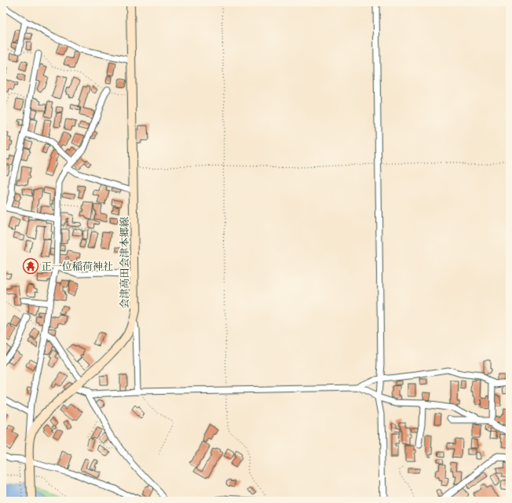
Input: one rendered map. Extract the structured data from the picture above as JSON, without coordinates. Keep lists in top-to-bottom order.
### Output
{
  "streets": {
    "main road": ["会津高田会津本郷線"]
  },
  "places": {
    "temple": ["正一位稲荷神社"]
  }
}
